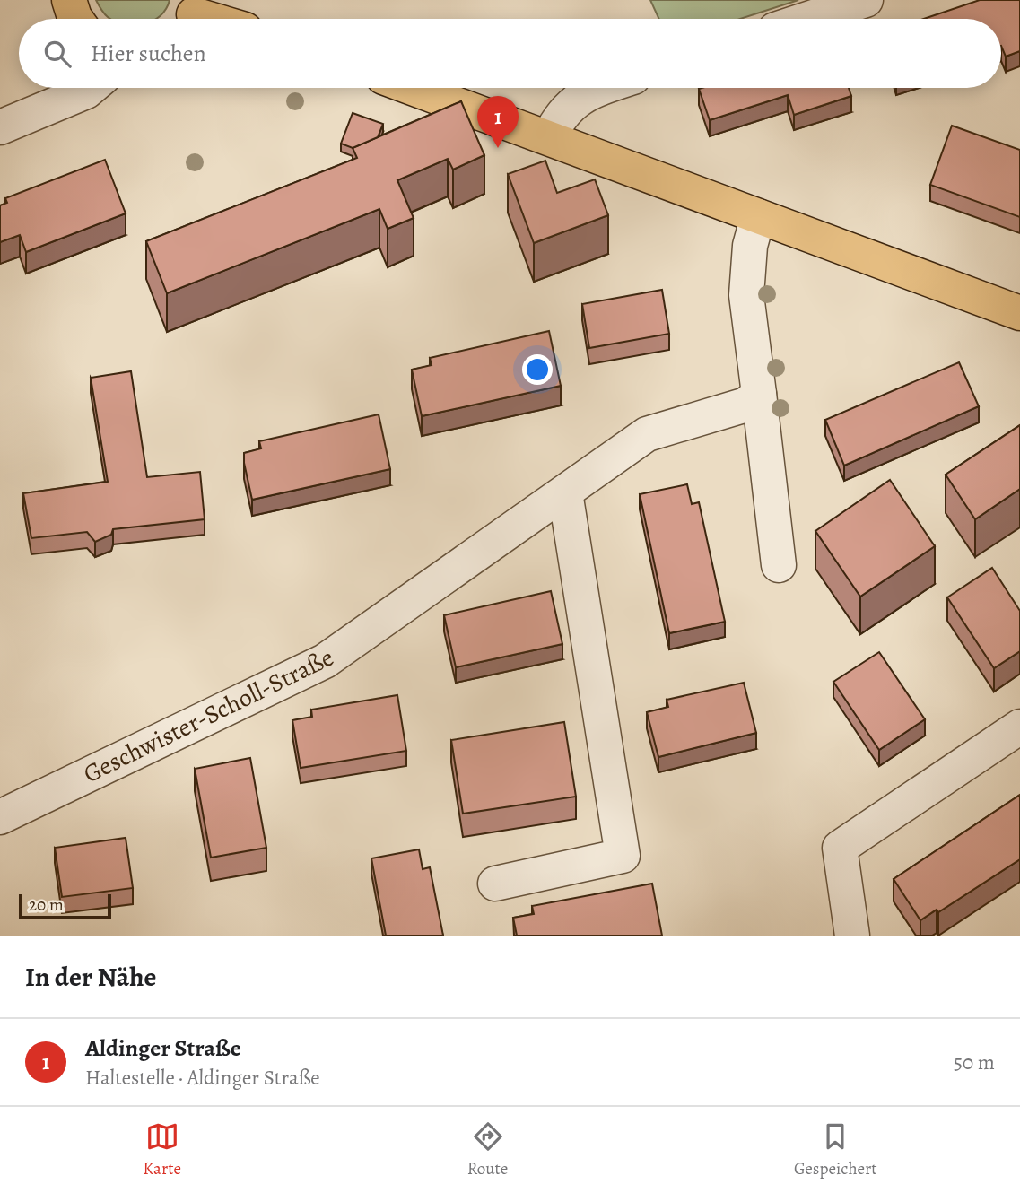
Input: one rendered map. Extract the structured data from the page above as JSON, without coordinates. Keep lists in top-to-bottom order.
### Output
{
  "streets": {
    "street": ["Geschwister-Scholl-Straße"]
  },
  "scale_bar": "20 m",
  "page": {
    "search": "Hier suchen",
    "pins": "1",
    "scale": "20 m",
    "heading": "In der Nähe",
    "list": [
      {
        "mark": "1",
        "name": "Aldinger Straße",
        "note": "Haltestelle · Aldinger Straße",
        "value": "50 m"
      }
    ],
    "nav": ["Karte", "Route", "Gespeichert"]
  }
}
